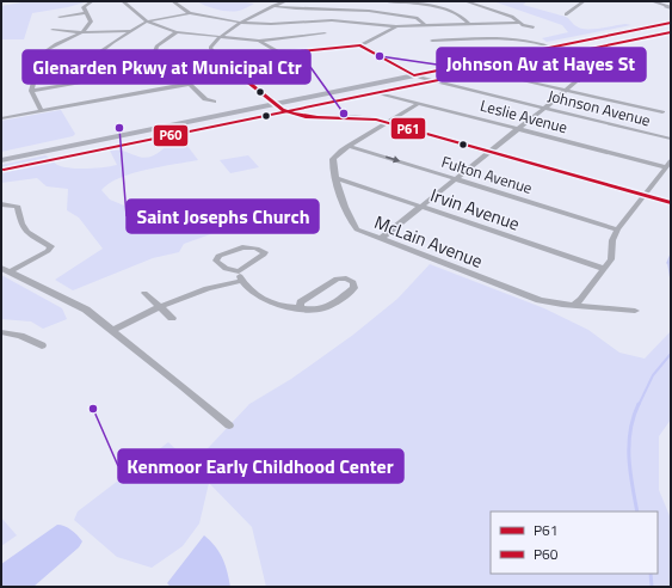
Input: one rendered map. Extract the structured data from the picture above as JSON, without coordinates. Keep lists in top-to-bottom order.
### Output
{
  "streets": {
    "street": [
      "Johnson Avenue",
      "Leslie Avenue",
      "Fulton Avenue",
      "Irvin Avenue",
      "McLain Avenue"
    ]
  },
  "crossings": [
    ["Leslie Avenue", "McLain Avenue"],
    ["Fulton Avenue", "McLain Avenue"],
    ["Irvin Avenue", "McLain Avenue"]
  ],
  "places": [
    "Johnson Av at Hayes St",
    "Glenarden Pkwy at Municipal Ctr",
    "Saint Josephs Church",
    "Kenmoor Early Childhood Center"
  ],
  "lines": ["transit line P61", "transit line P60"],
  "legend": ["P61", "P60"]
}
